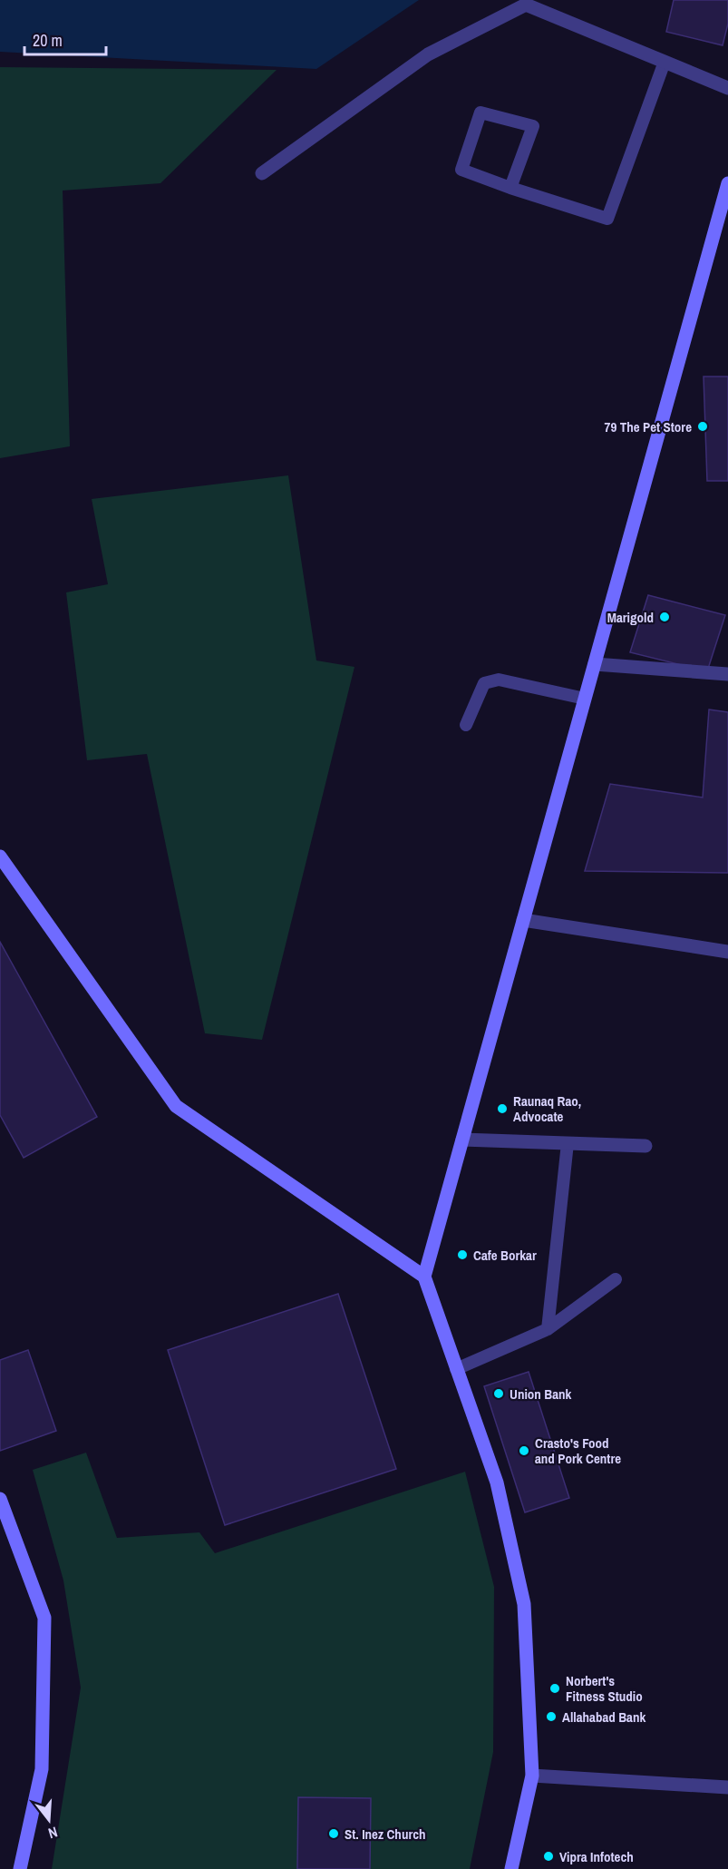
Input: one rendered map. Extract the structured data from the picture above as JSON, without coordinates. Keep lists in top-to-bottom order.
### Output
{
  "places": [
    "79 The Pet Store",
    "Marigold",
    "Raunaq Rao, Advocate",
    "Cafe Borkar",
    "Union Bank",
    "Crasto's Food and Pork Centre",
    "Norbert's Fitness Studio",
    "Allahabad Bank",
    "St. Inez Church",
    "Vipra Infotech"
  ],
  "scale_bar": "20 m",
  "north": "bottom"
}
